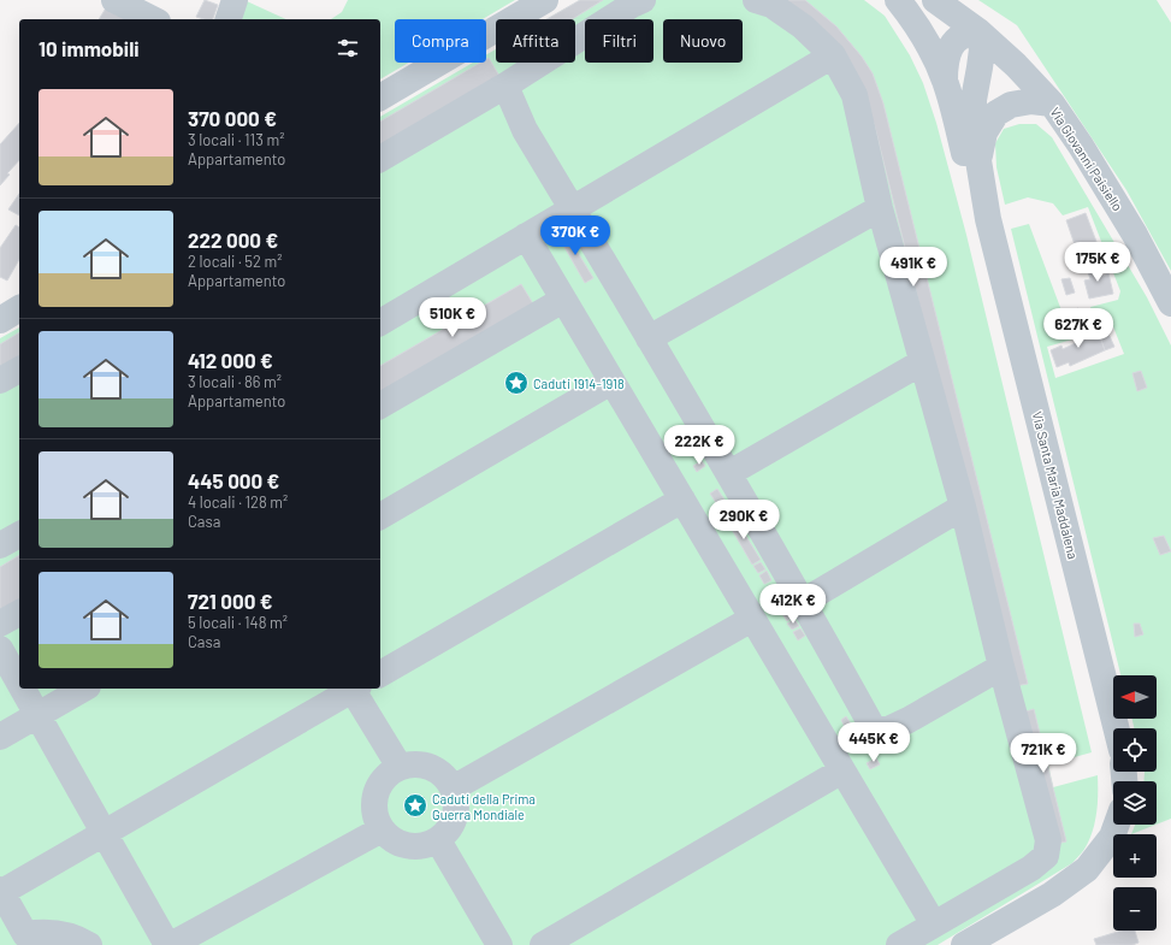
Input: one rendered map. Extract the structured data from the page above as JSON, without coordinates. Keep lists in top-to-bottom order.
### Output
{
  "streets": {
    "street": ["Via Giovanni Paisiello", "Via Santa Maria Maddalena"]
  },
  "crossings": [
    ["Via Giovanni Paisiello", "Via Santa Maria Maddalena"]
  ],
  "places": {
    "place": ["Caduti 1914-1918", "Caduti della Prima Guerra Mondiale"]
  },
  "north": "left",
  "page": {
    "chip": [
      "Compra",
      "Affitta",
      "Filtri",
      "Nuovo"
    ],
    "heading": "10 immobili",
    "list": [
      {
        "name": "370 000 €",
        "note": "3 locali · 113 m² · Appartamento"
      },
      {
        "name": "222 000 €",
        "note": "2 locali · 52 m² · Appartamento"
      },
      {
        "name": "412 000 €",
        "note": "3 locali · 86 m² · Appartamento"
      },
      {
        "name": "445 000 €",
        "note": "4 locali · 128 m² · Casa"
      },
      {
        "name": "721 000 €",
        "note": "5 locali · 148 m² · Casa"
      }
    ],
    "price": [
      "370K €",
      "175K €",
      "491K €",
      "510K €",
      "627K €",
      "222K €",
      "290K €",
      "412K €",
      "445K €",
      "721K €"
    ],
    "map_buttons": ["+", "−"]
  }
}
